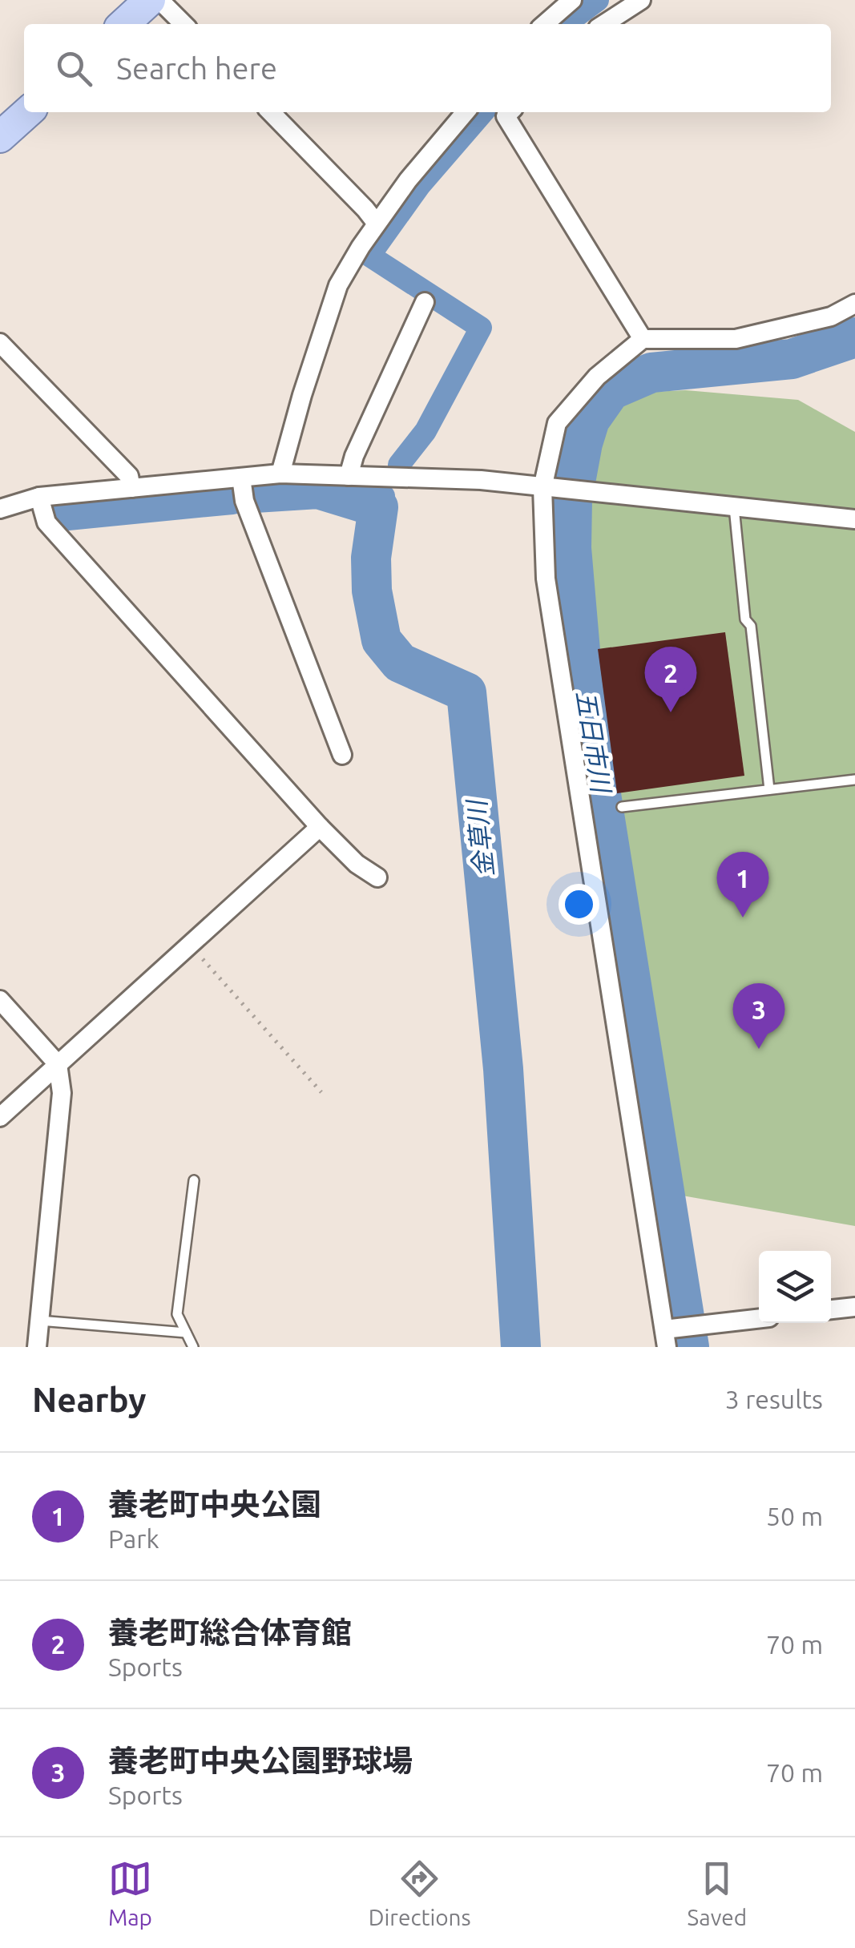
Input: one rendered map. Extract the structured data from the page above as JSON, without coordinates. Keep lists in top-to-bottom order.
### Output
{
  "water": ["五日市川", "金草川"],
  "page": {
    "search": "Search here",
    "pins": ["2", "1", "3"],
    "heading": ["Nearby", "3 results"],
    "list": [
      {
        "mark": "1",
        "name": "養老町中央公園",
        "note": "Park",
        "value": "50 m"
      },
      {
        "mark": "2",
        "name": "養老町総合体育館",
        "note": "Sports",
        "value": "70 m"
      },
      {
        "mark": "3",
        "name": "養老町中央公園野球場",
        "note": "Sports",
        "value": "70 m"
      }
    ],
    "nav": ["Map", "Directions", "Saved"]
  }
}
